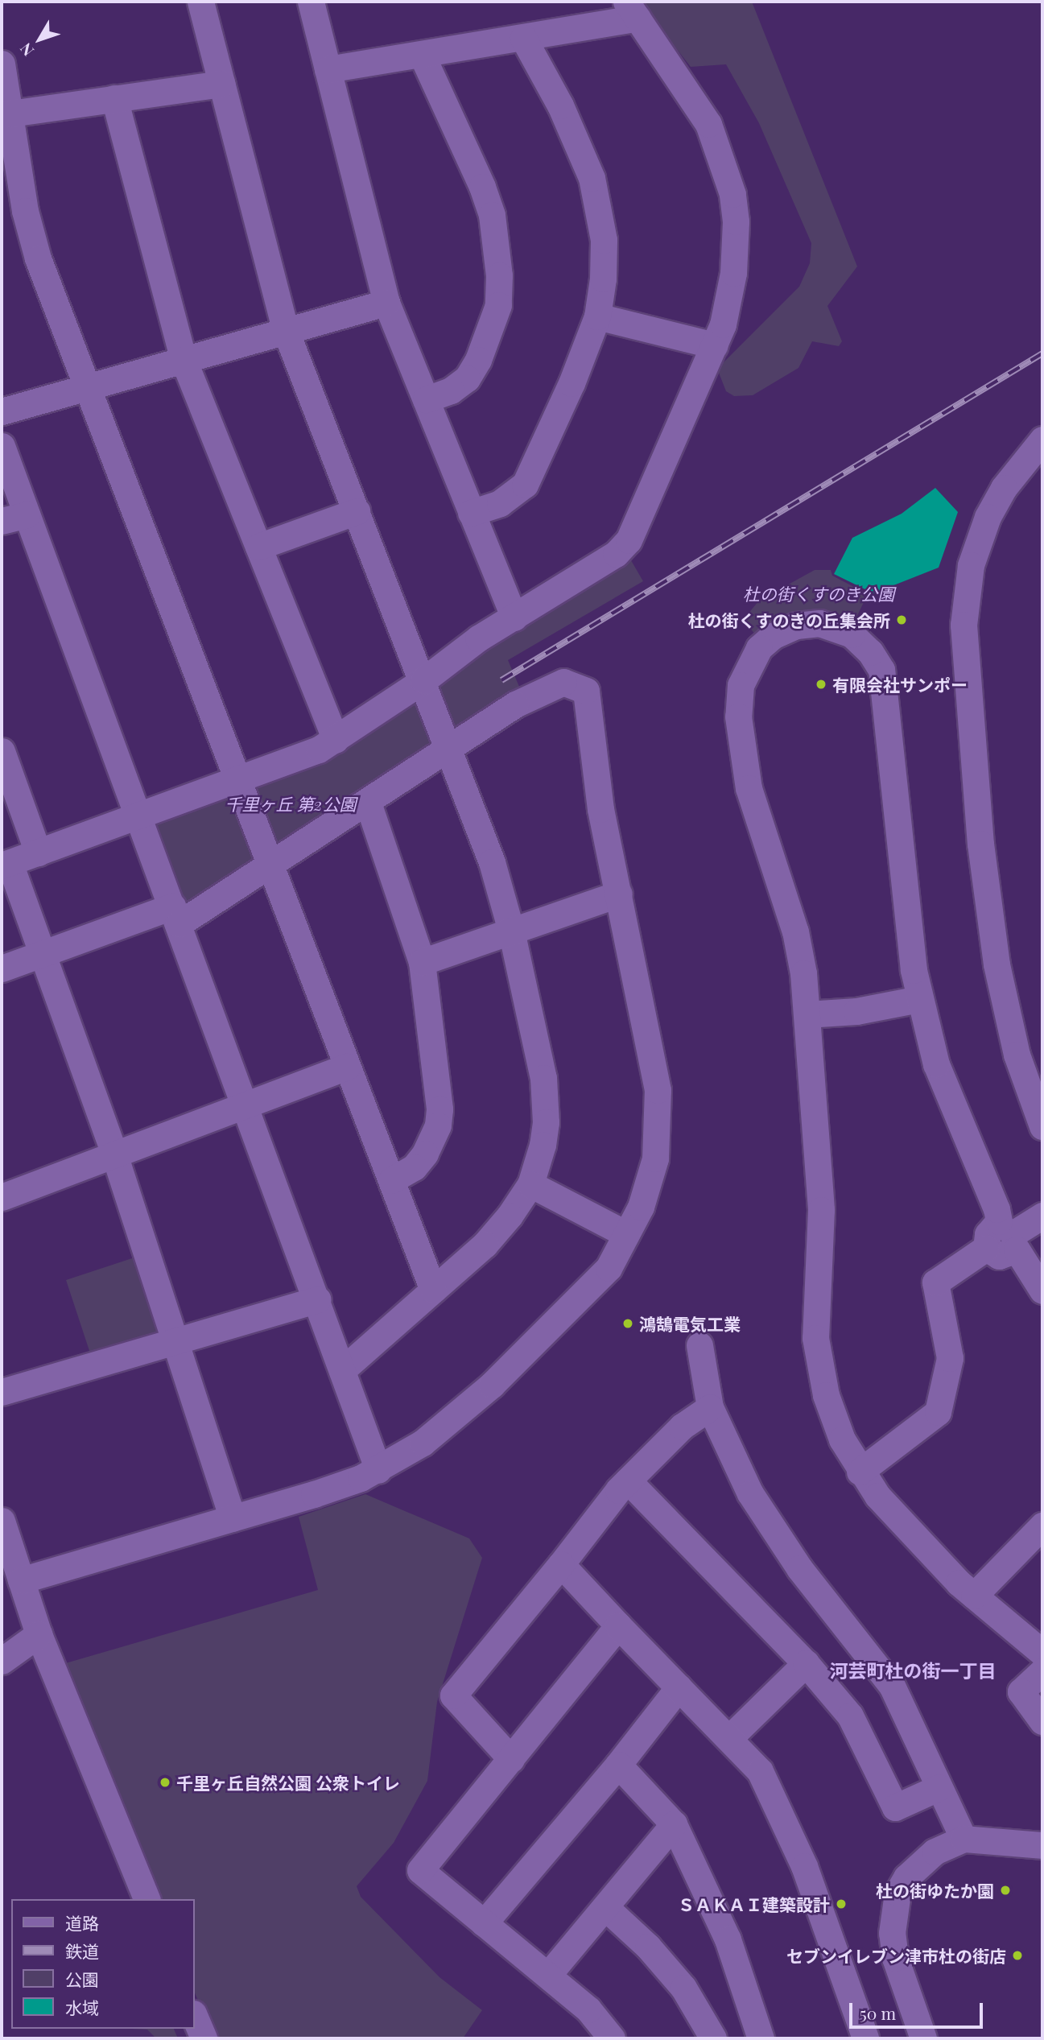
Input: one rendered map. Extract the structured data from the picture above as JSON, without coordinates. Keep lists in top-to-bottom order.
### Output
{
  "districts": ["河芸町杜の街一丁目"],
  "parks": ["杜の街くすのき公園", "千里ヶ丘 第2公園"],
  "places": [
    "杜の街くすのきの丘集会所",
    "有限会社サンポー",
    "鴻鵠電気工業",
    "千里ヶ丘自然公園 公衆トイレ",
    "杜の街ゆたか園",
    "ＳＡＫＡＩ建築設計",
    "セブンイレブン津市杜の街店"
  ],
  "legend": [
    "道路",
    "鉄道",
    "公園",
    "水域"
  ],
  "scale_bar": "50 m",
  "north": "bottom left"
}
